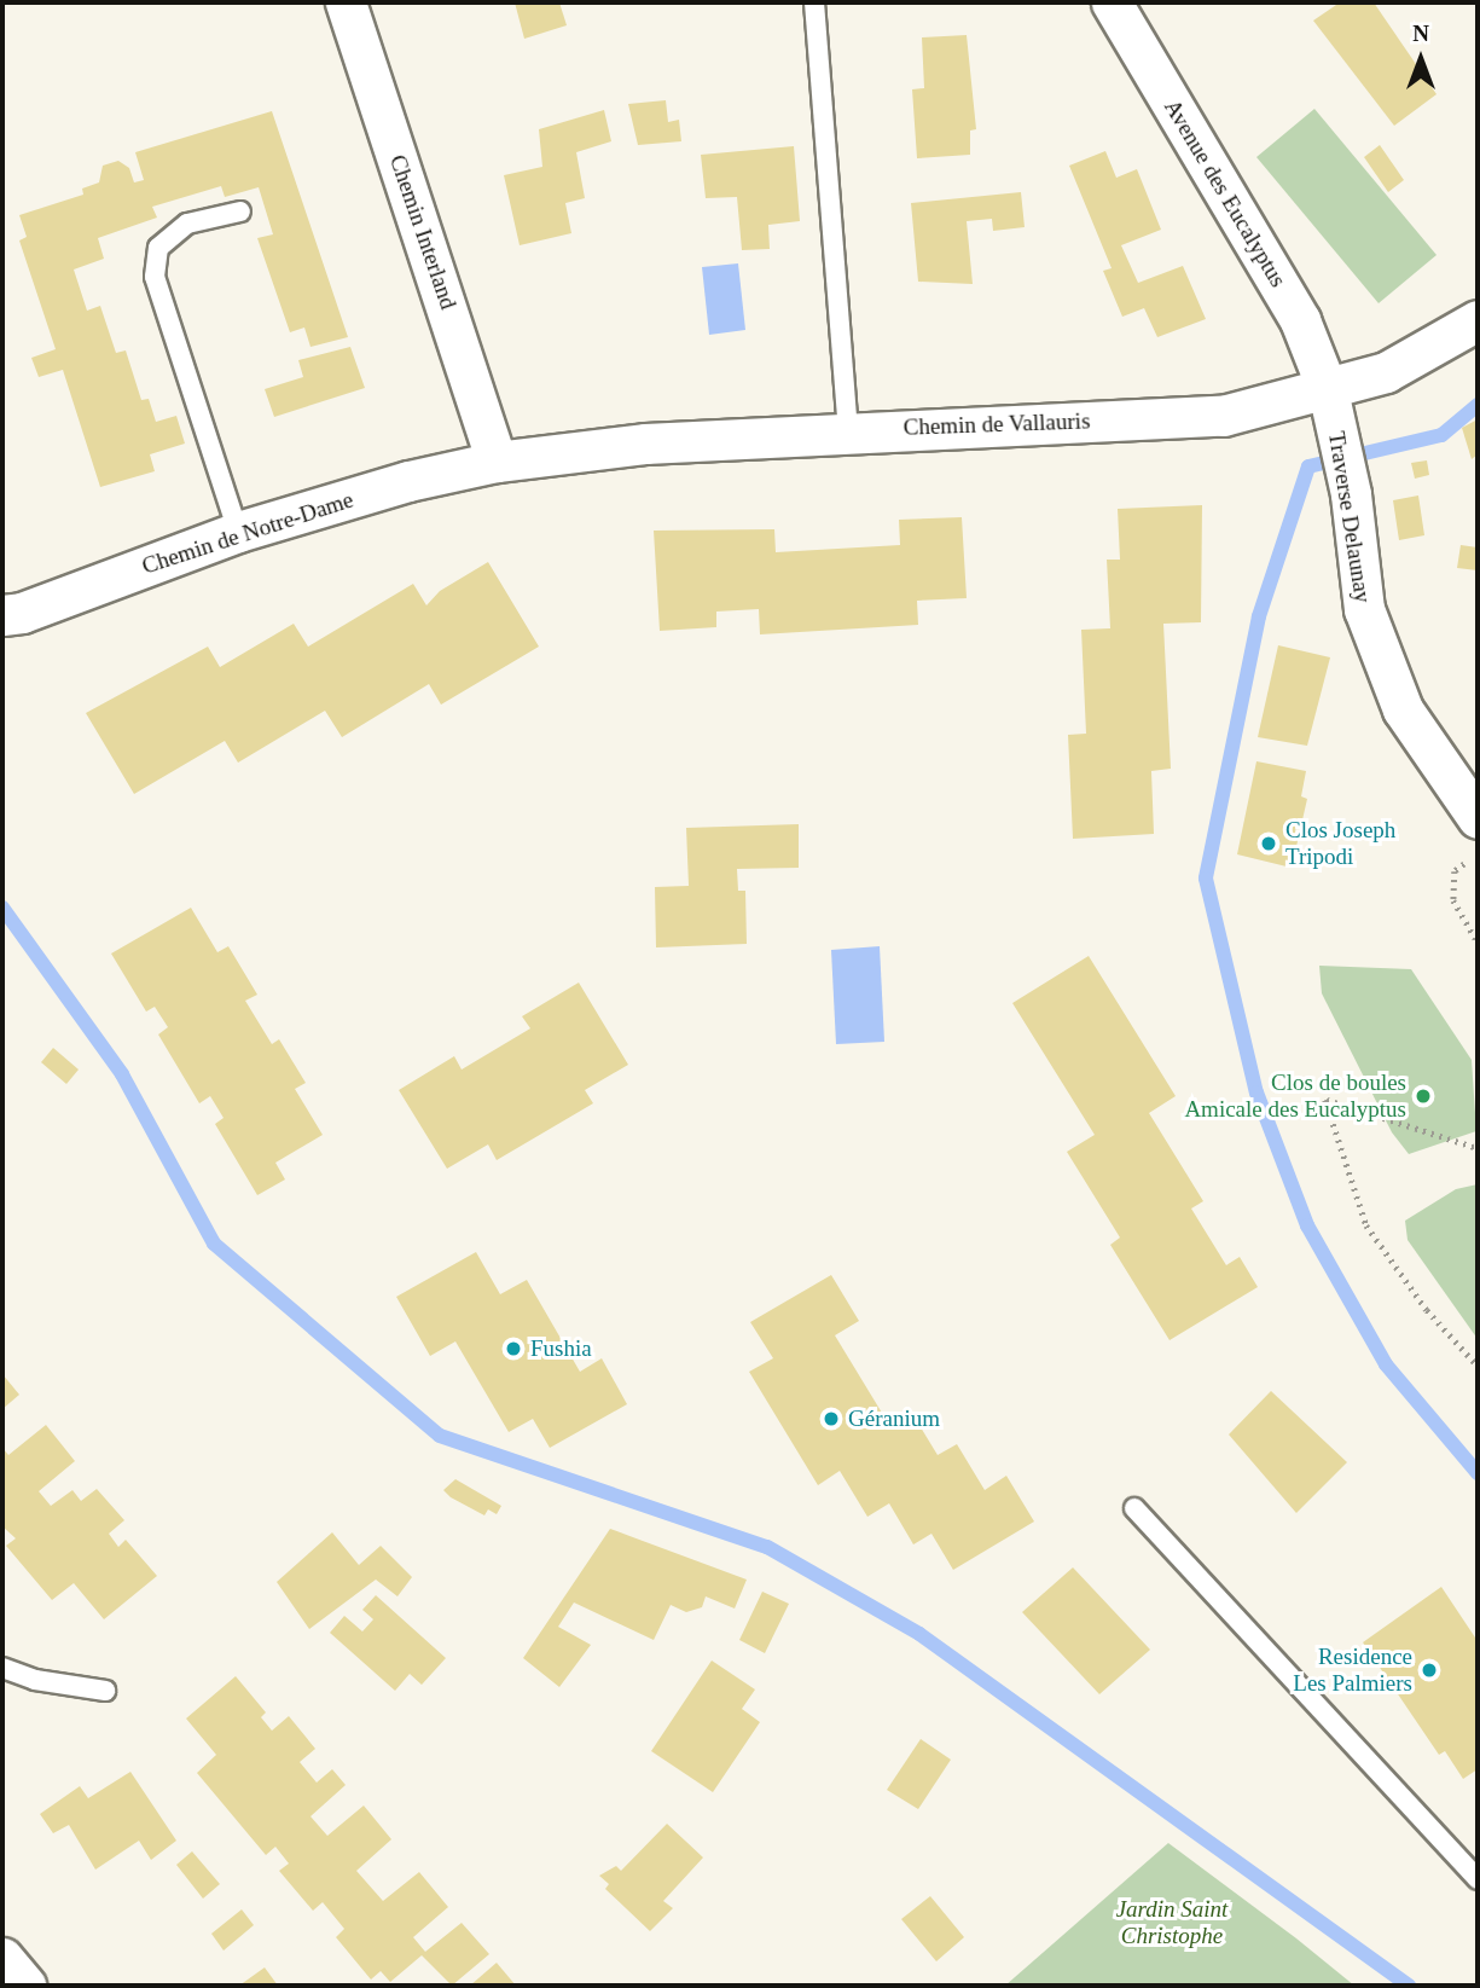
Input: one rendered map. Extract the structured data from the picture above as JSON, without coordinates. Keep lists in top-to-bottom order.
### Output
{
  "streets": {
    "street": [
      "Avenue des Eucalyptus",
      "Chemin Interland",
      "Chemin de Vallauris",
      "Traverse Delaunay",
      "Chemin de Notre-Dame"
    ]
  },
  "crossings": [
    ["Avenue des Eucalyptus", "Chemin de Vallauris"],
    ["Avenue des Eucalyptus", "Traverse Delaunay"],
    ["Chemin Interland", "Chemin de Vallauris"],
    ["Chemin Interland", "Chemin de Notre-Dame"],
    ["Chemin de Vallauris", "Traverse Delaunay"],
    ["Chemin de Vallauris", "Chemin de Notre-Dame"]
  ],
  "parks": ["Jardin Saint Christophe"],
  "places": [
    "Clos Joseph Tripodi",
    "Clos de boules Amicale des Eucalyptus",
    "Fushia",
    "Géranium",
    "Residence Les Palmiers"
  ],
  "north": "top"
}
